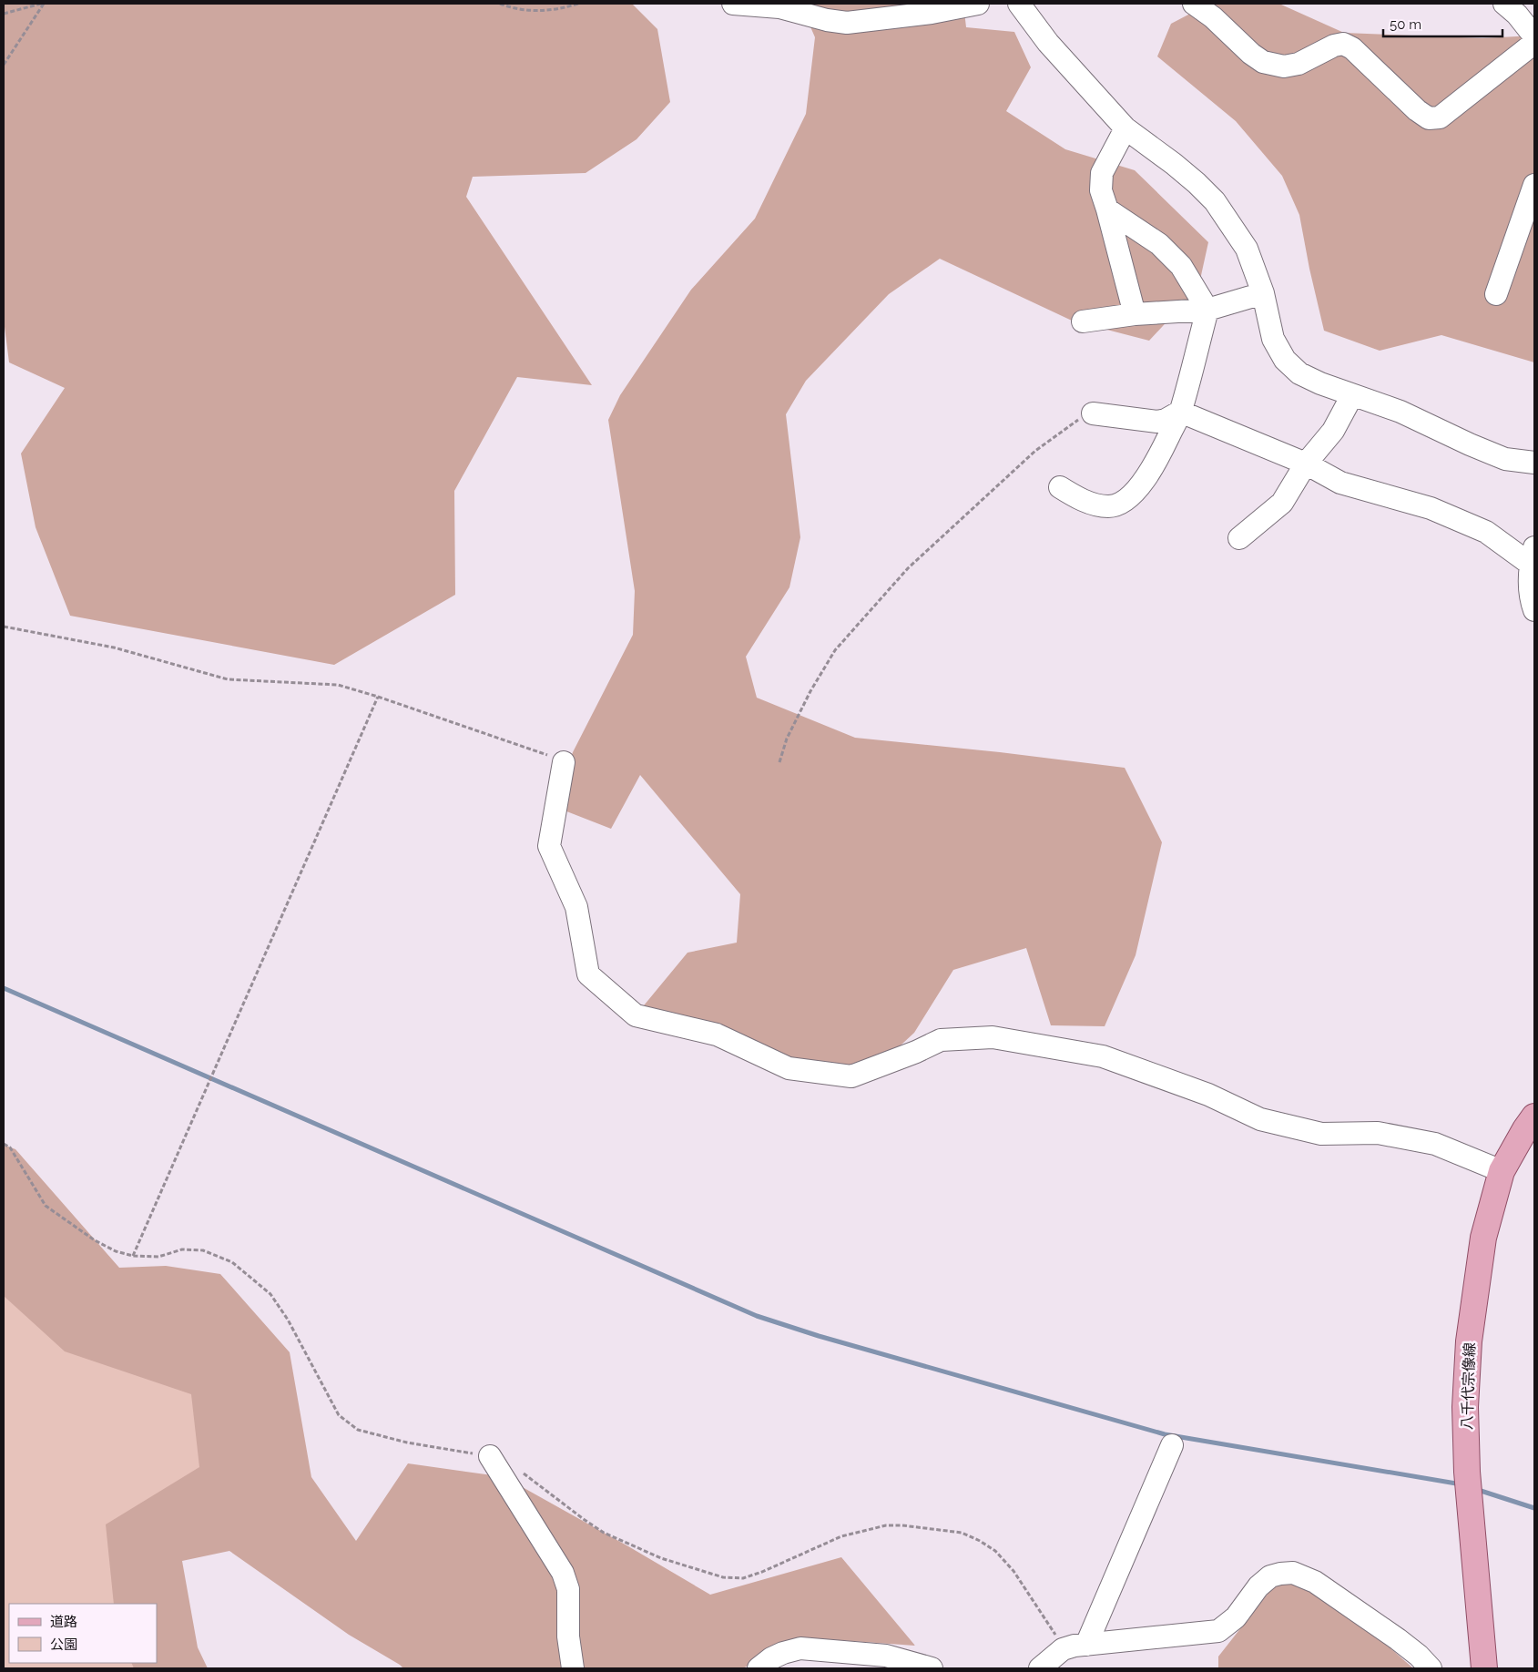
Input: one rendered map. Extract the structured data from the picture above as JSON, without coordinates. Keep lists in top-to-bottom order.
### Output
{
  "streets": {
    "main road": ["八千代宗像線"]
  },
  "legend": ["道路", "公園"],
  "scale_bar": "50 m"
}
